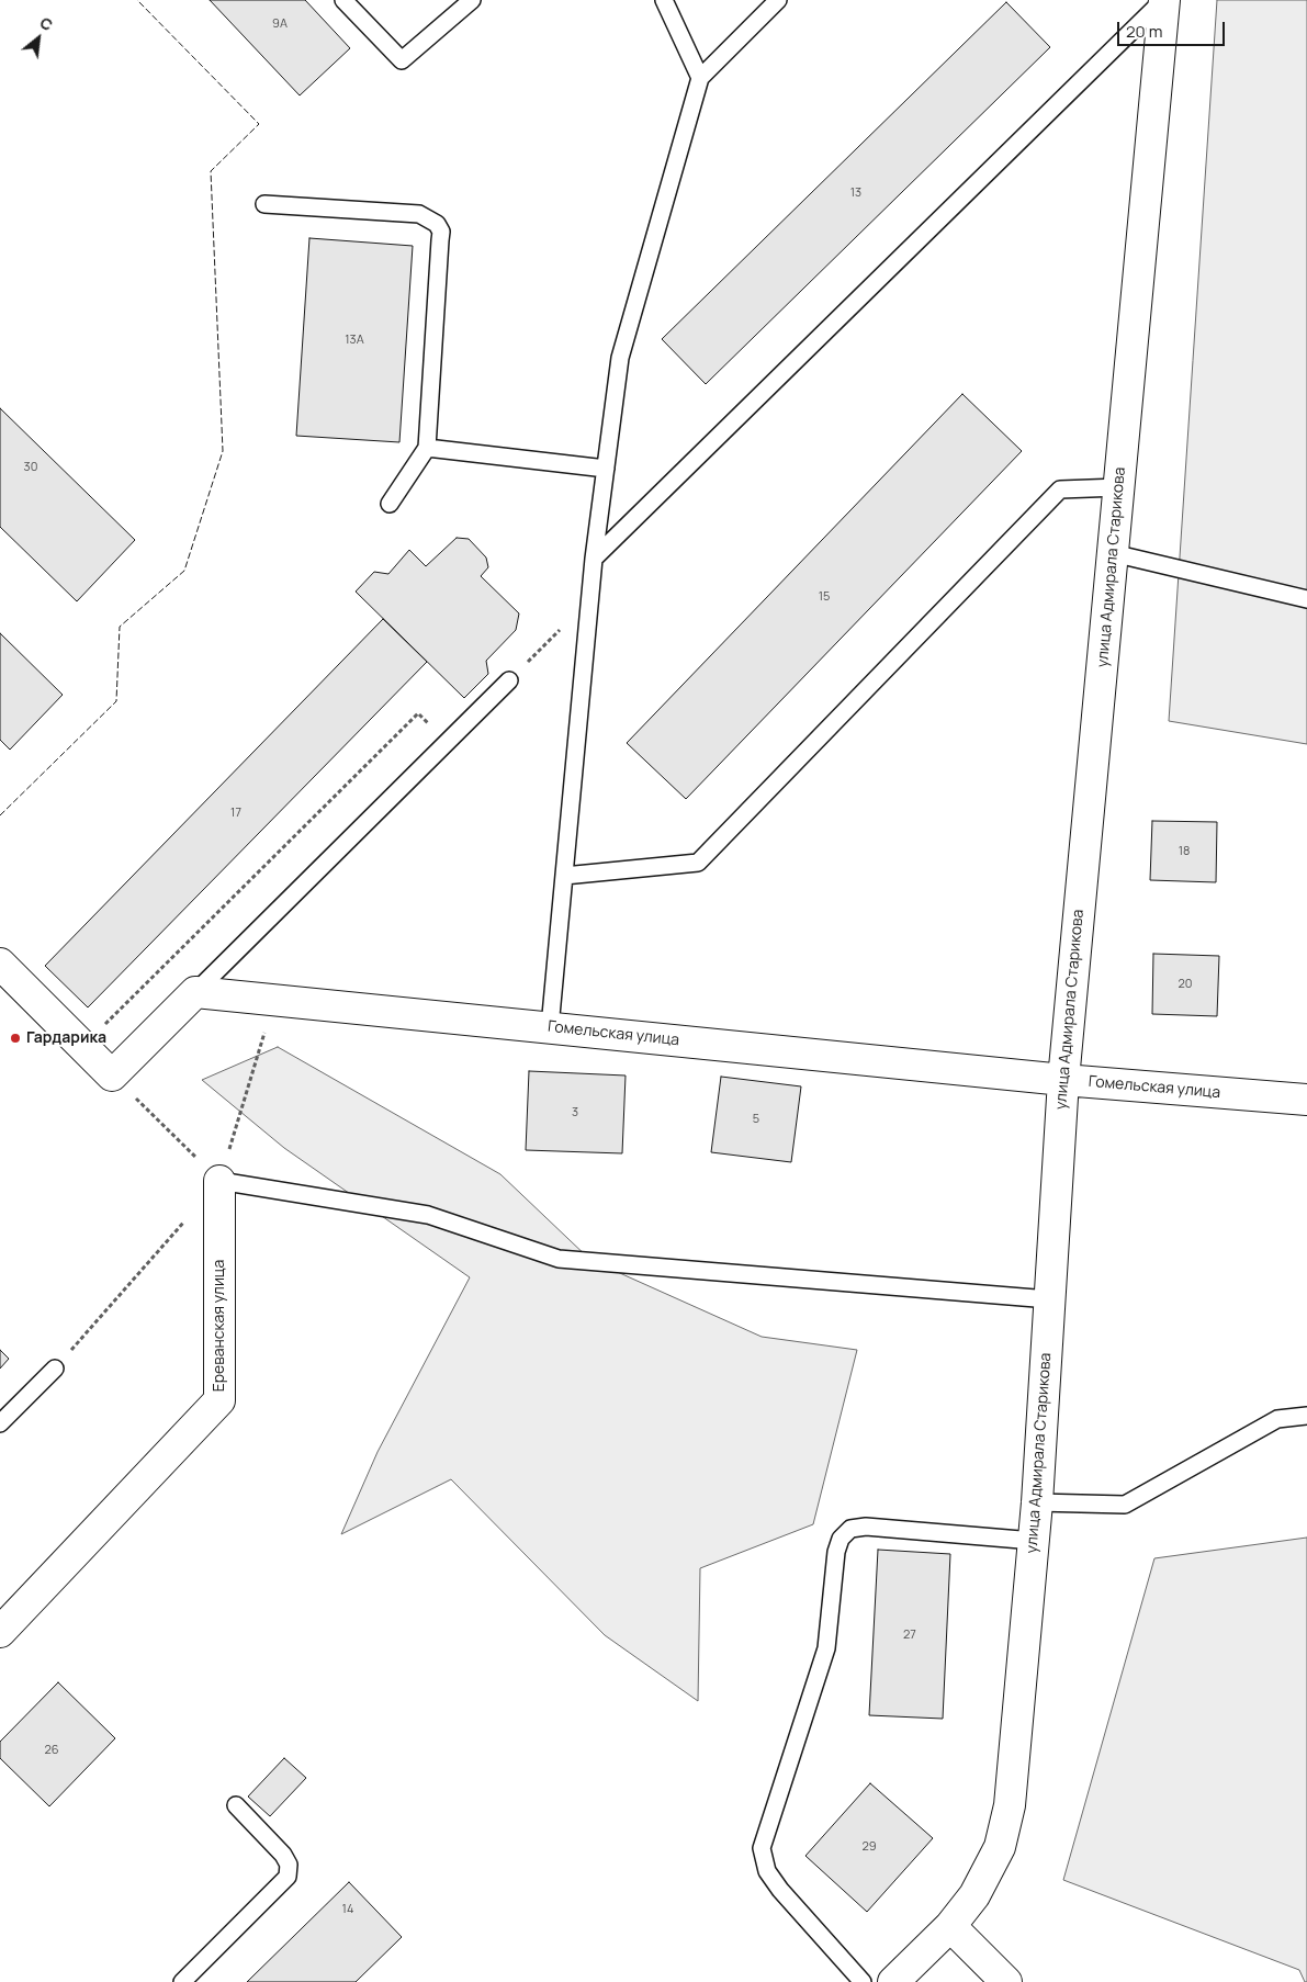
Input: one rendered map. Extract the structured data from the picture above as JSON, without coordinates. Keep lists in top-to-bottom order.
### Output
{
  "streets": {
    "street": ["улица Адмирала Старикова", "Гомельская улица", "Ереванская улица"]
  },
  "crossings": [
    ["улица Адмирала Старикова", "Гомельская улица"]
  ],
  "places": ["Гардарика"],
  "house_numbers": [
    "9А",
    "13",
    "13А",
    "30",
    "15",
    "17",
    "18",
    "20",
    "3",
    "5",
    "27",
    "26",
    "29",
    "14"
  ],
  "scale_bar": "20 m",
  "north": "top right"
}
